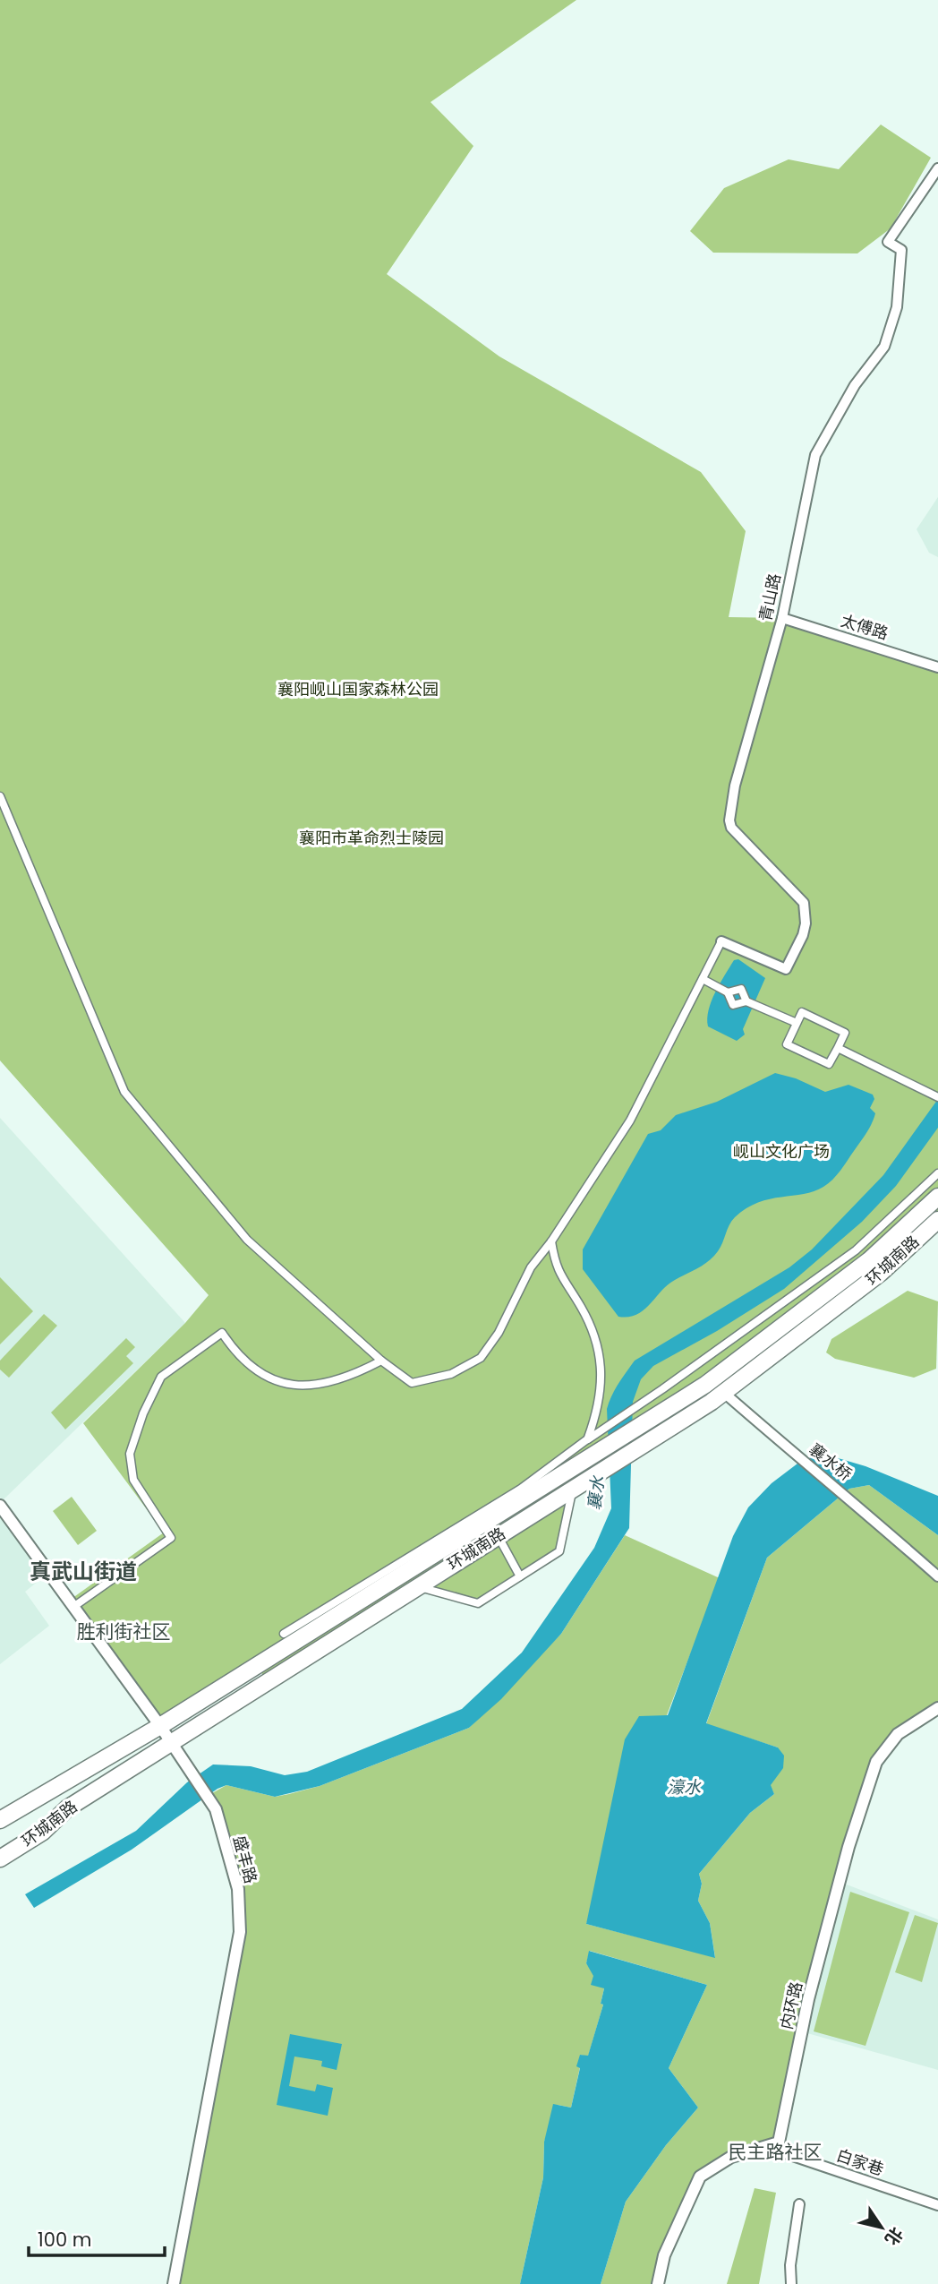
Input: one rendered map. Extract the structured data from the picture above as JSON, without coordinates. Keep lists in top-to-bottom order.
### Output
{
  "streets": {
    "highway": ["环城南路"],
    "street": [
      "青山路",
      "太傅路",
      "襄水桥",
      "盛丰路",
      "内环路",
      "白家巷"
    ]
  },
  "crossings": [
    ["青山路", "太傅路"],
    ["环城南路", "襄水桥"],
    ["环城南路", "盛丰路"],
    ["内环路", "白家巷"]
  ],
  "districts": ["真武山街道", "胜利街社区", "民主路社区"],
  "water": ["襄水", "濠水"],
  "parks": ["襄阳岘山国家森林公园", "襄阳市革命烈士陵园", "岘山文化广场"],
  "scale_bar": "100 m",
  "north": "bottom right"
}
